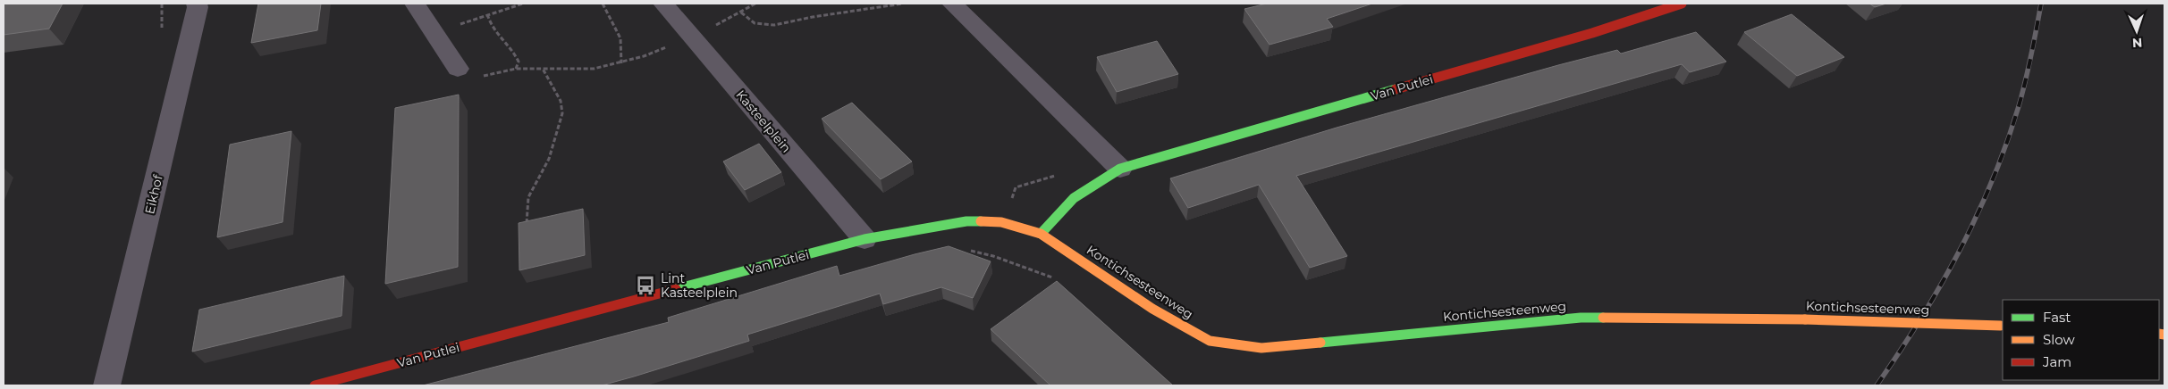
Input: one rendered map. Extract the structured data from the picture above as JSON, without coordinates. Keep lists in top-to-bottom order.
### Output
{
  "streets": {
    "street": [
      "Van Putlei",
      "Kasteelplein",
      "Eikhof",
      "Kontichsesteenweg"
    ]
  },
  "crossings": [
    ["Van Putlei", "Kasteelplein"],
    ["Van Putlei", "Kontichsesteenweg"]
  ],
  "places": {
    "bus stop": ["Lint Kasteelplein"]
  },
  "legend": ["Fast", "Slow", "Jam"],
  "north": "bottom"
}
